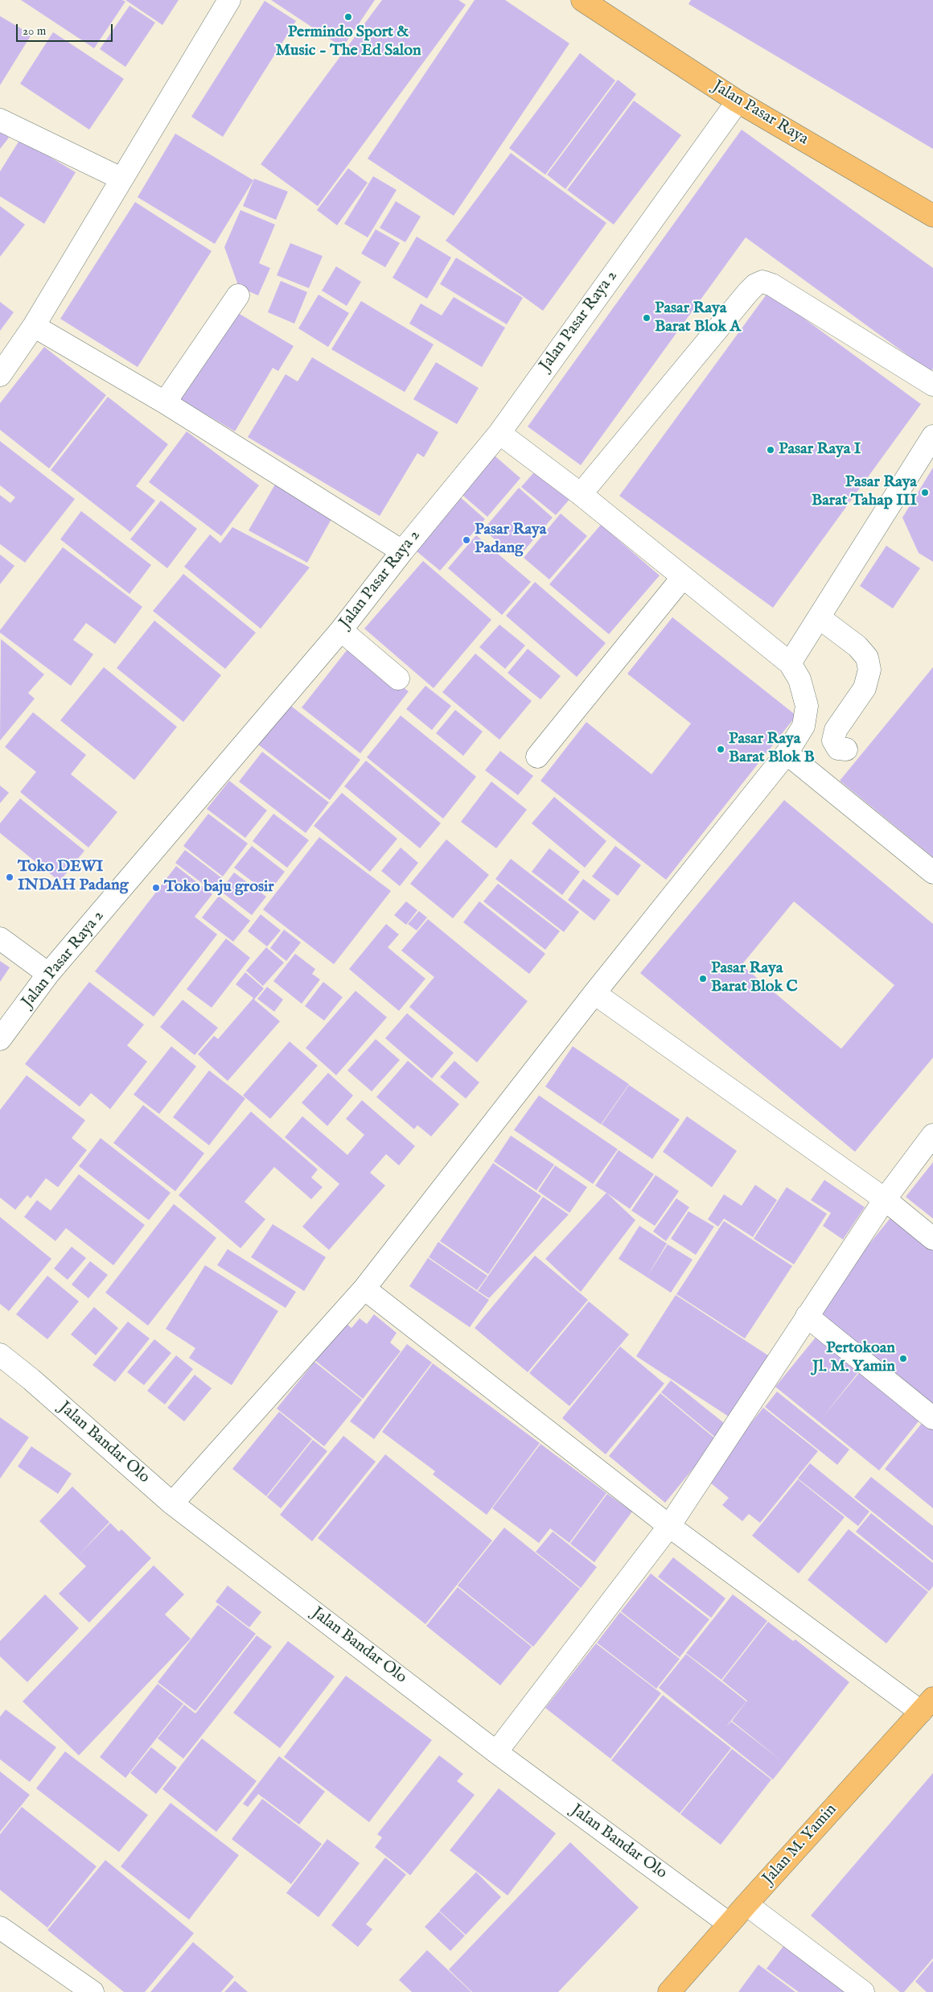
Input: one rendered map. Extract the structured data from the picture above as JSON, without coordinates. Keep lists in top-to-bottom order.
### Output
{
  "streets": {
    "main road": ["Jalan Pasar Raya", "Jalan M. Yamin"],
    "street": ["Jalan Pasar Raya 2", "Jalan Bandar Olo"]
  },
  "crossings": [
    ["Jalan Pasar Raya", "Jalan Pasar Raya 2"],
    ["Jalan Bandar Olo", "Jalan M. Yamin"]
  ],
  "places": [
    "Permindo Sport & Music - The Ed Salon",
    "Pasar Raya Barat Blok A",
    "Pasar Raya I",
    "Pasar Raya Barat Tahap III",
    "Pasar Raya Padang",
    "Pasar Raya Barat Blok B",
    "Toko DEWI INDAH Padang",
    "Toko baju grosir",
    "Pasar Raya Barat Blok C",
    "Pertokoan Jl. M. Yamin"
  ],
  "scale_bar": "20 m"
}
